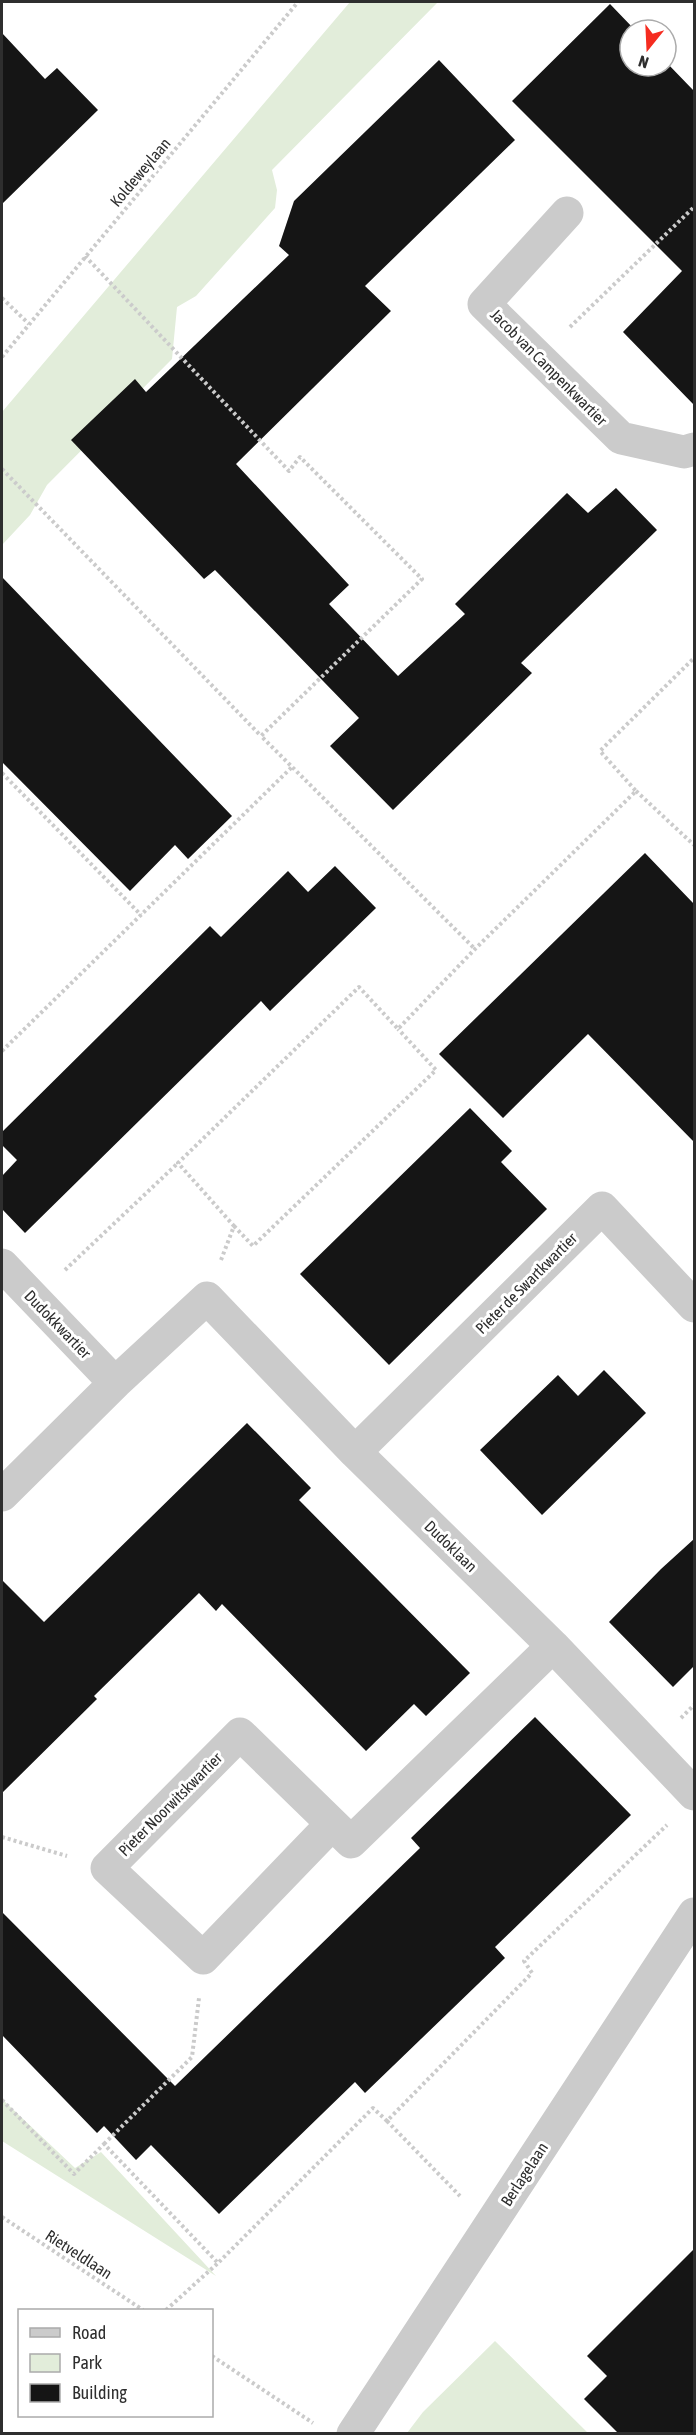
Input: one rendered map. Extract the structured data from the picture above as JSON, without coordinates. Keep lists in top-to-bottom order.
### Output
{
  "streets": {
    "street": [
      "Jacob van Campenkwartier",
      "Pieter de Swartkwartier",
      "Dudokkwartier",
      "Dudoklaan",
      "Pieter Noorwitskwartier",
      "Berlagelaan"
    ],
    "path": ["Koldeweylaan", "Rietveldlaan"]
  },
  "crossings": [
    ["Pieter de Swartkwartier", "Dudoklaan"],
    ["Dudoklaan", "Pieter Noorwitskwartier"]
  ],
  "legend": ["Road", "Park", "Building"],
  "north": "bottom"
}
